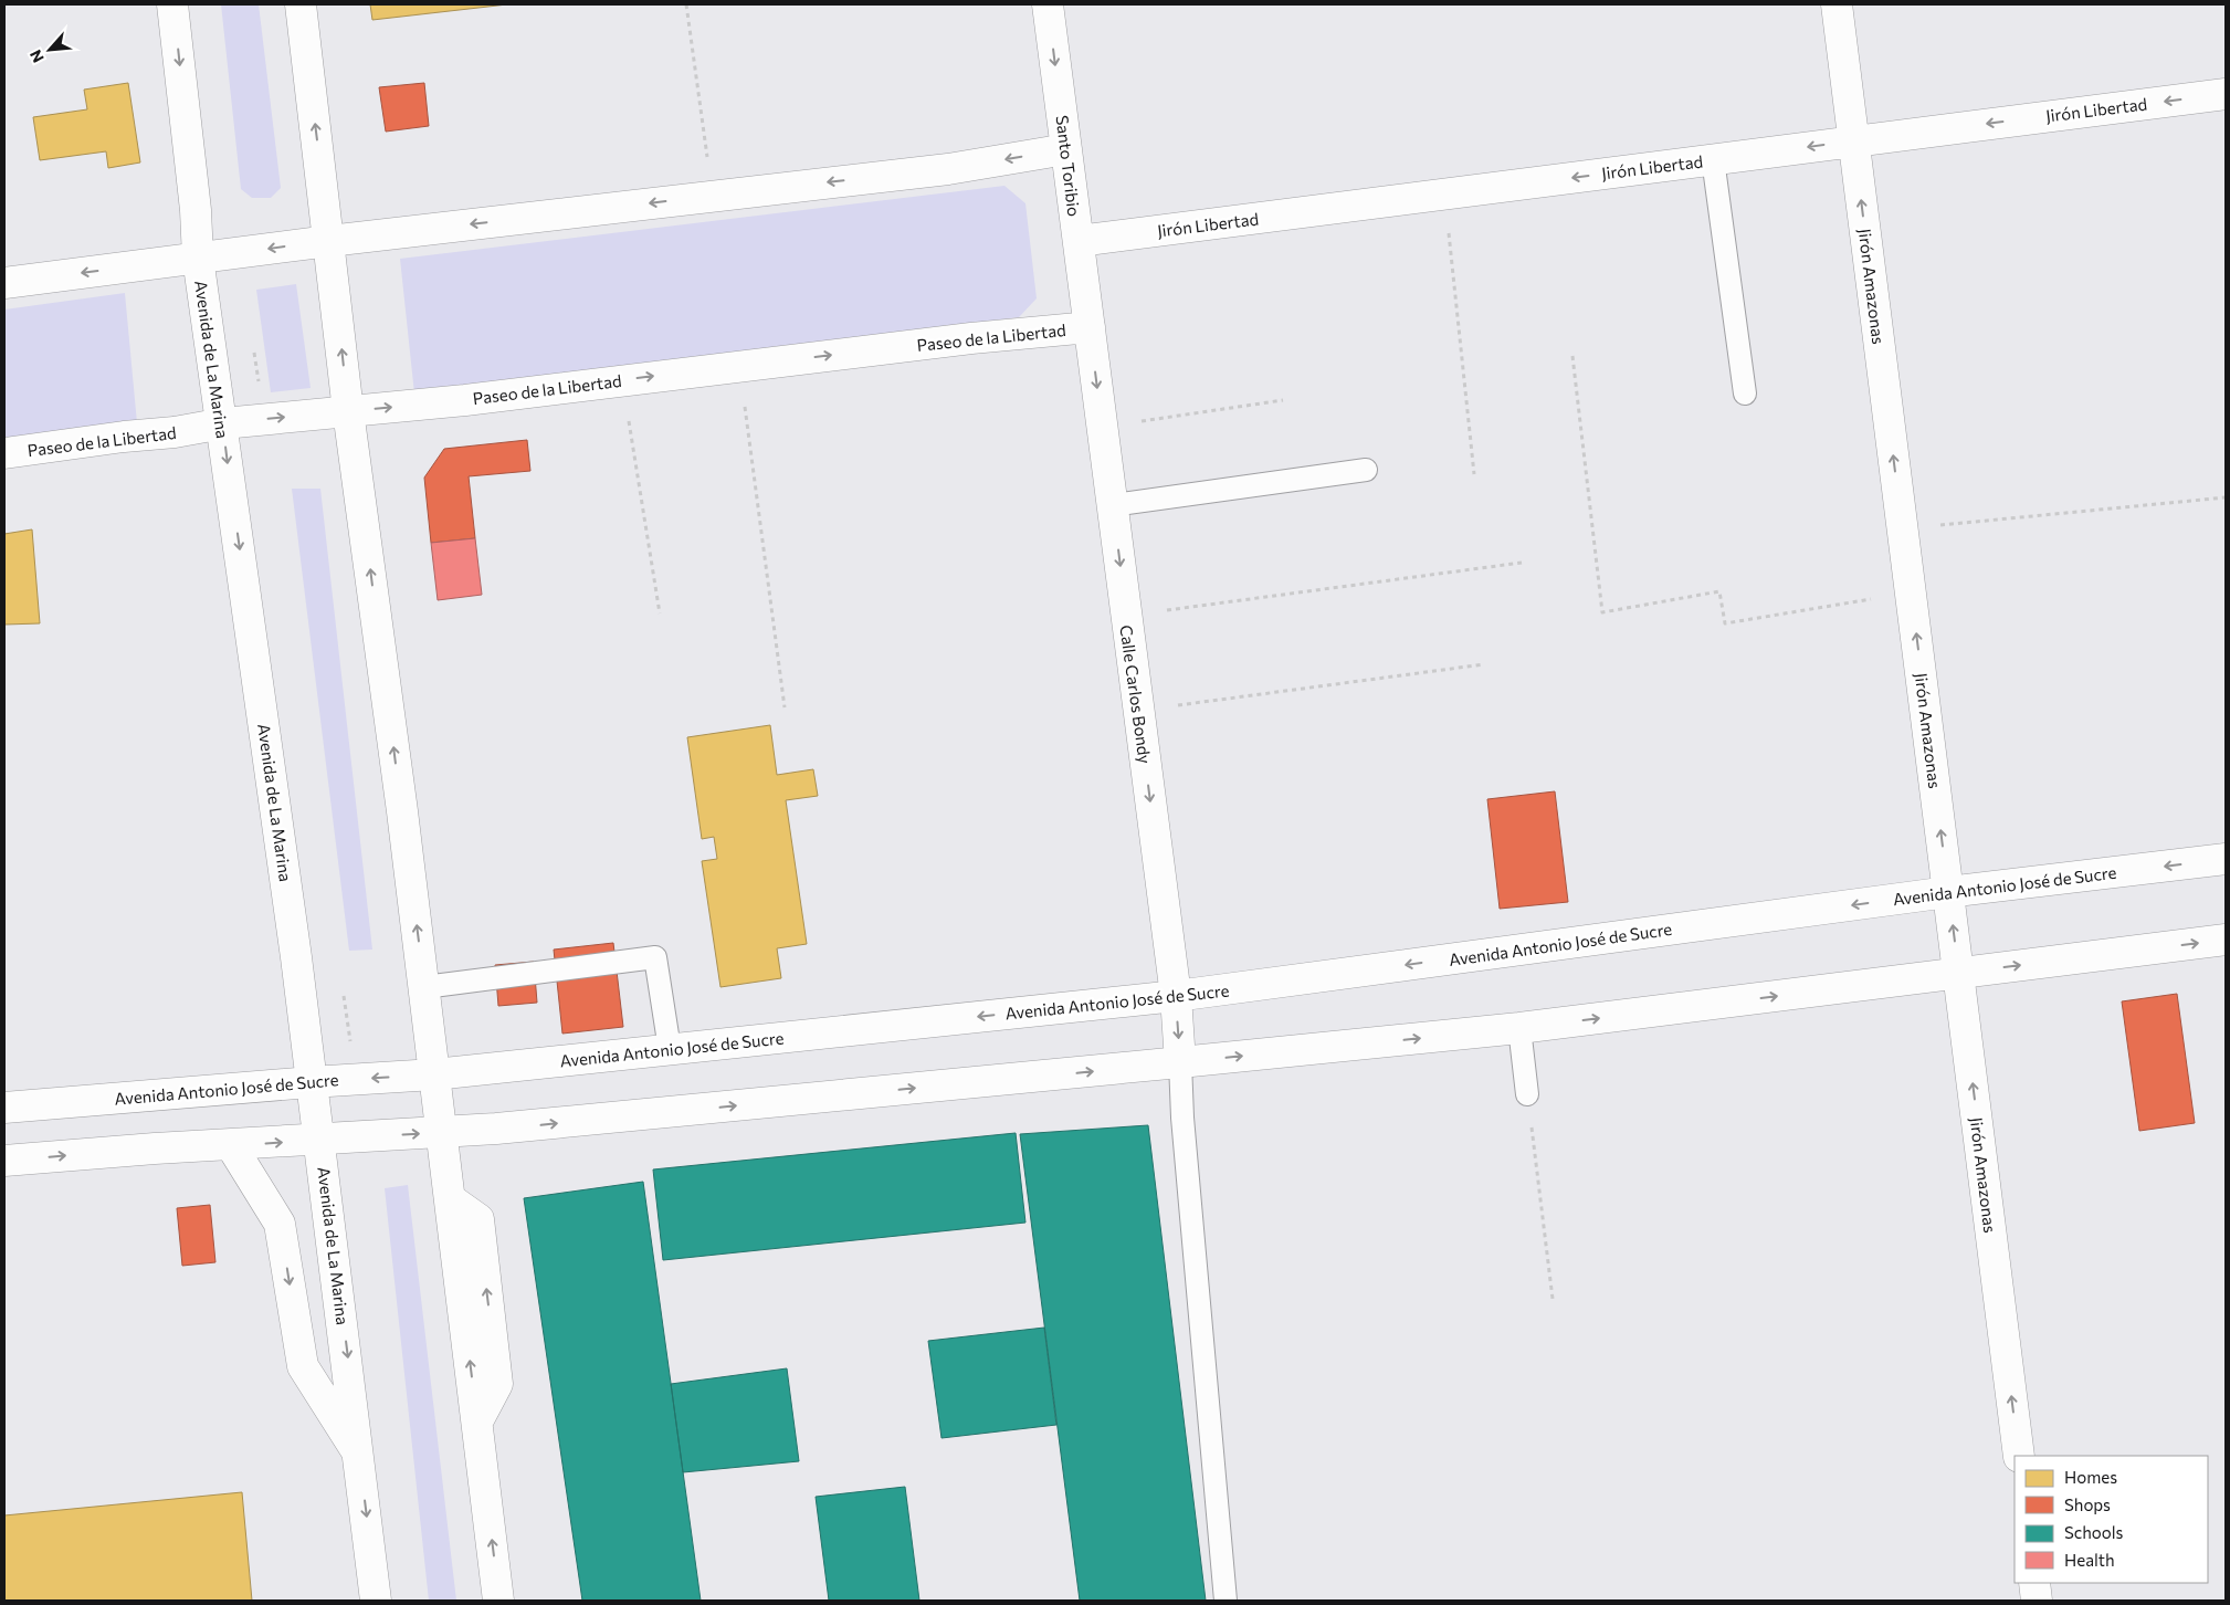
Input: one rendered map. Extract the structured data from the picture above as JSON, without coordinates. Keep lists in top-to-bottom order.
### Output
{
  "streets": {
    "main road": [
      "Jirón Libertad",
      "Santo Toribio",
      "Jirón Amazonas",
      "Paseo de la Libertad",
      "Avenida de La Marina",
      "Calle Carlos Bondy",
      "Avenida Antonio José de Sucre"
    ]
  },
  "crossings": [
    ["Jirón Libertad", "Santo Toribio"],
    ["Jirón Libertad", "Jirón Amazonas"],
    ["Santo Toribio", "Paseo de la Libertad"],
    ["Santo Toribio", "Calle Carlos Bondy"],
    ["Jirón Amazonas", "Avenida Antonio José de Sucre"],
    ["Paseo de la Libertad", "Avenida de La Marina"],
    ["Paseo de la Libertad", "Calle Carlos Bondy"],
    ["Avenida de La Marina", "Avenida Antonio José de Sucre"],
    ["Calle Carlos Bondy", "Avenida Antonio José de Sucre"]
  ],
  "one_way": [
    "Jirón Libertad",
    "Santo Toribio",
    "Jirón Amazonas",
    "Calle Carlos Bondy"
  ],
  "legend": [
    "Homes",
    "Shops",
    "Schools",
    "Health"
  ],
  "north": "bottom left"
}
